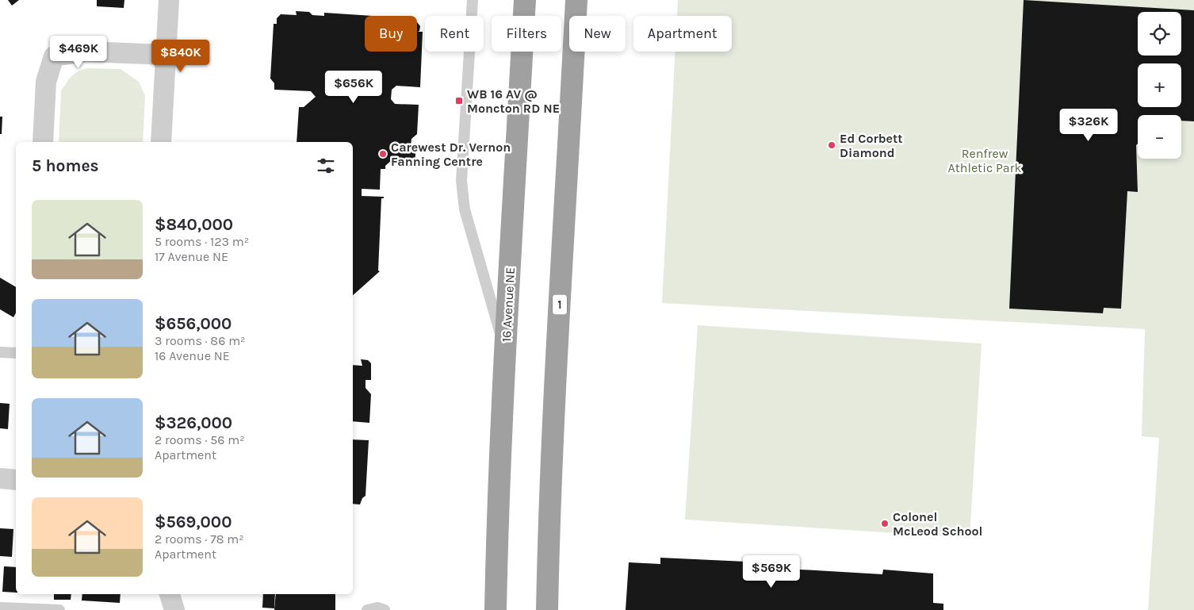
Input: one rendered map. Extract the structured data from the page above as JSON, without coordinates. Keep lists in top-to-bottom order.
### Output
{
  "streets": {
    "highway": ["16 Avenue NE", "1"]
  },
  "parks": ["Renfrew Athletic Park"],
  "places": {
    "transit": ["WB 16 AV @ Moncton RD NE"],
    "other": ["Ed Corbett Diamond", "Carewest Dr. Vernon Fanning Centre", "Colonel McLeod School"]
  },
  "page": {
    "map_buttons": ["+", "−"],
    "chip": [
      "Buy",
      "Rent",
      "Filters",
      "New",
      "Apartment"
    ],
    "price": [
      "$469K",
      "$840K",
      "$656K",
      "$326K",
      "$569K"
    ],
    "heading": "5 homes",
    "list": [
      {
        "name": "$840,000",
        "note": "5 rooms · 123 m² · 17 Avenue NE"
      },
      {
        "name": "$656,000",
        "note": "3 rooms · 86 m² · 16 Avenue NE"
      },
      {
        "name": "$326,000",
        "note": "2 rooms · 56 m² · Apartment"
      },
      {
        "name": "$569,000",
        "note": "2 rooms · 78 m² · Apartment"
      }
    ]
  }
}
